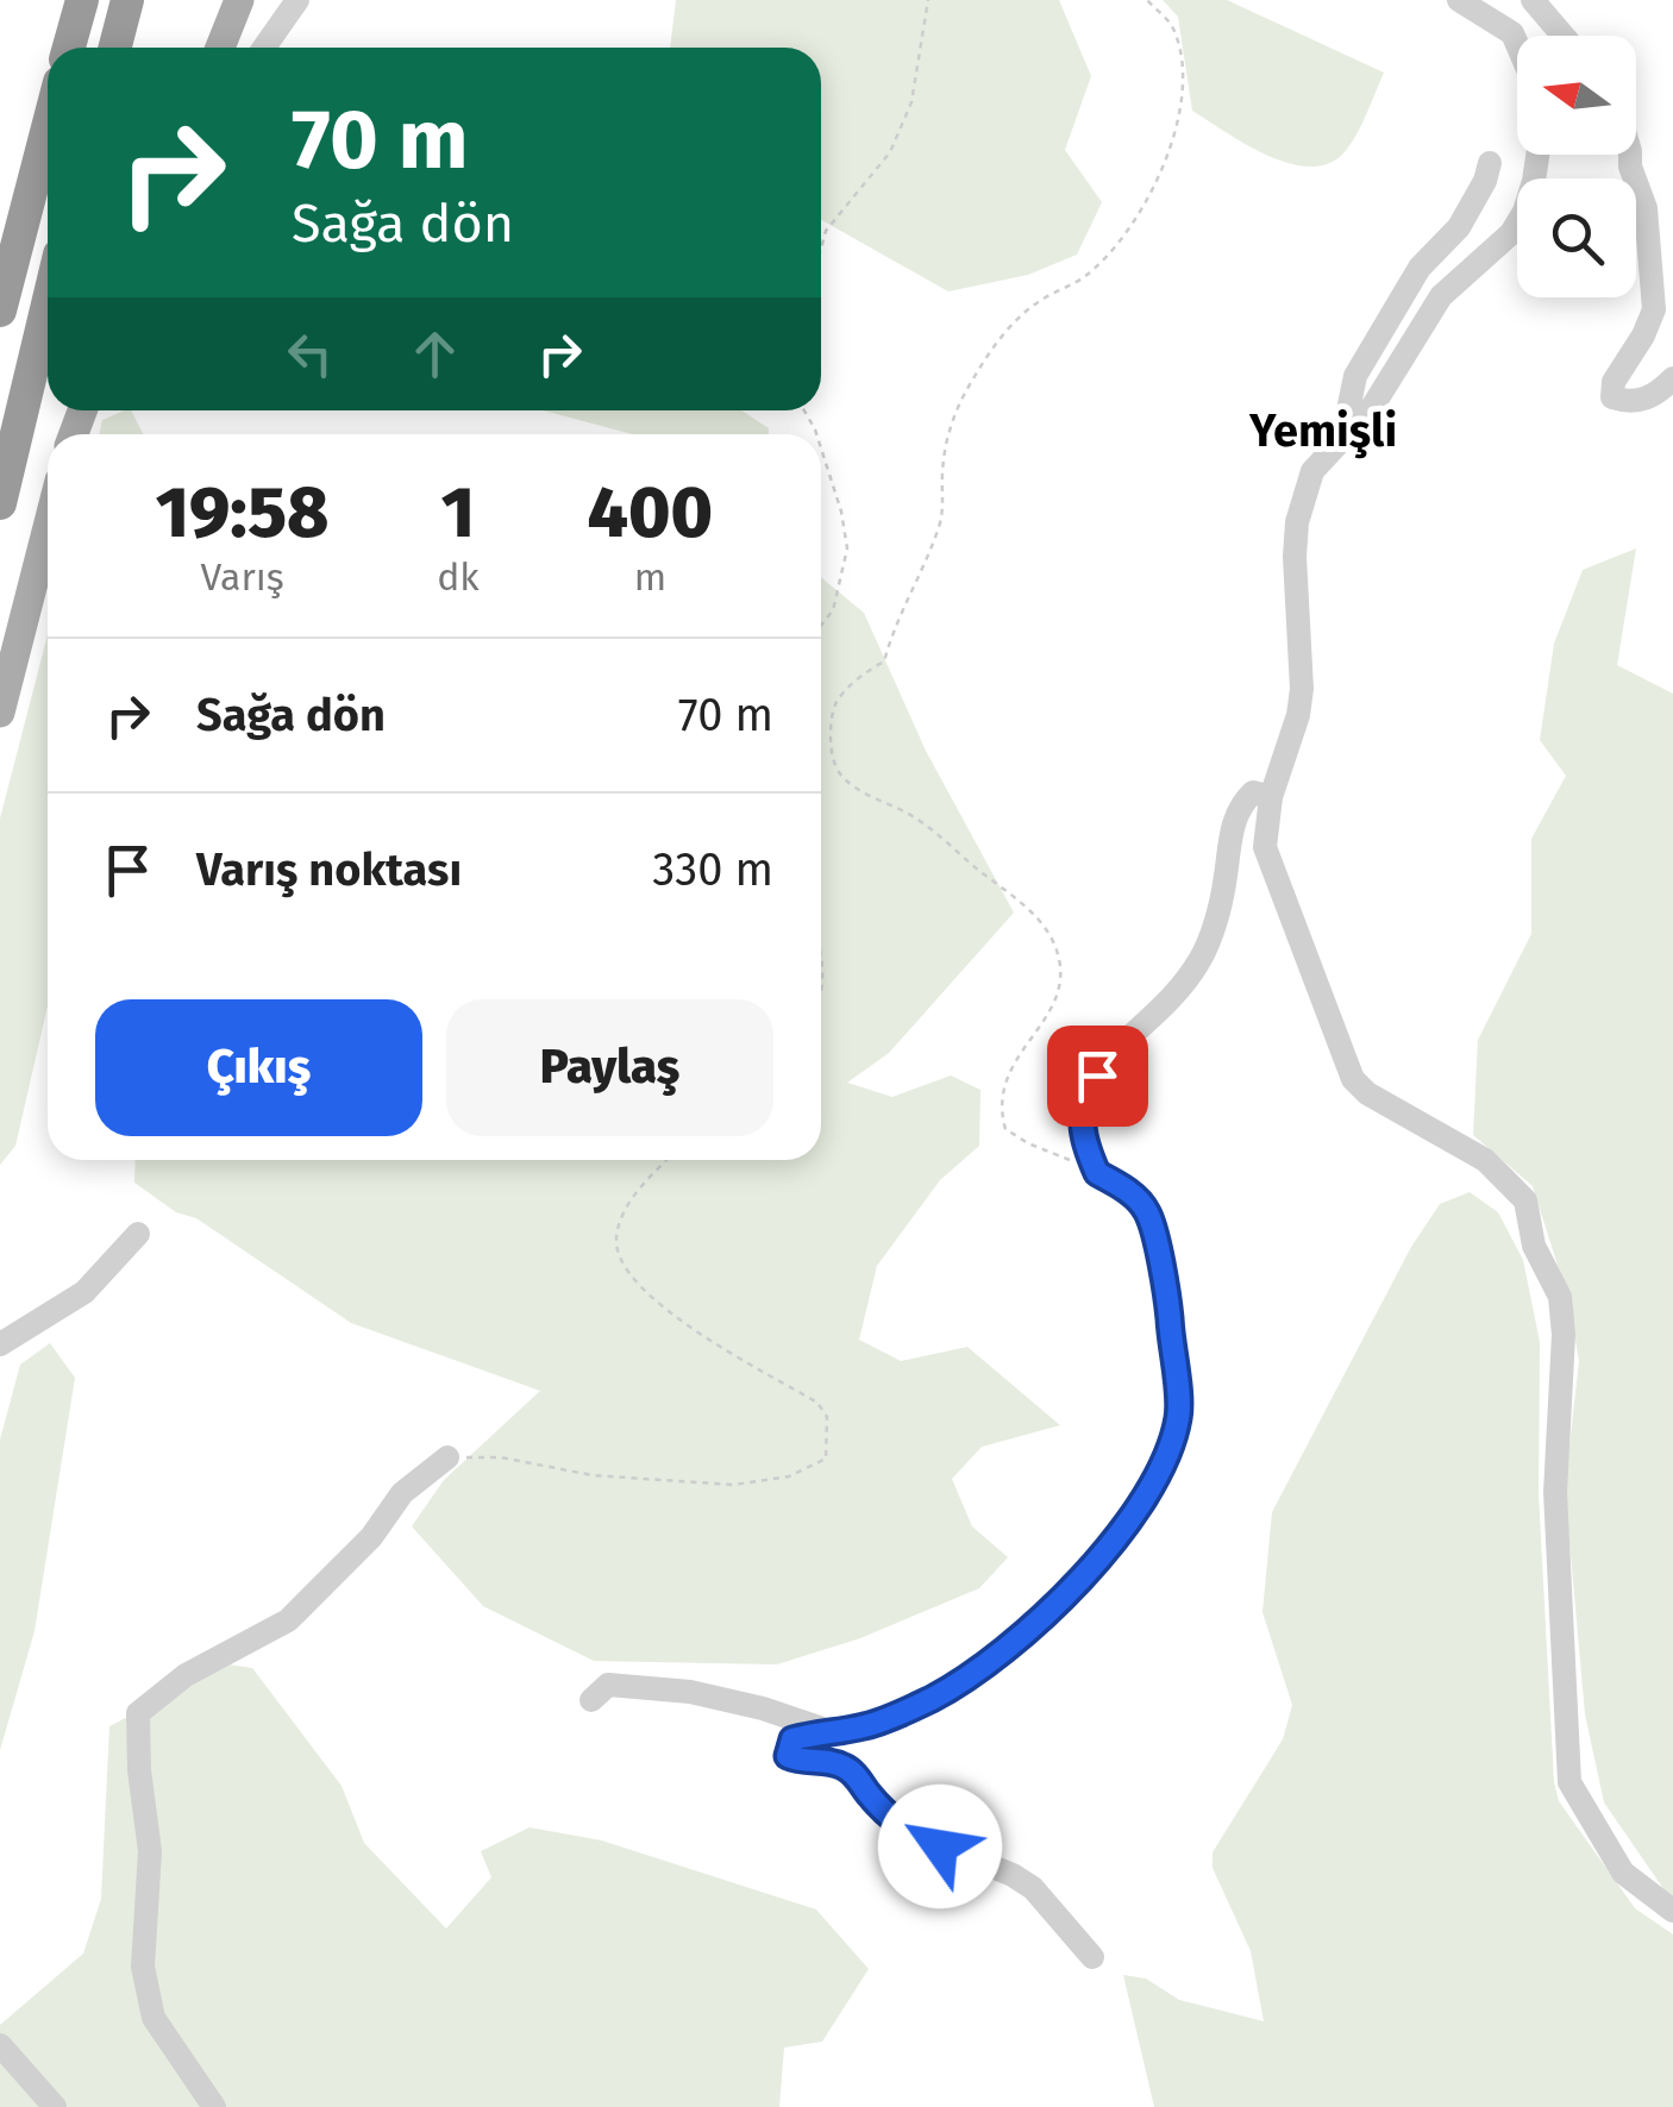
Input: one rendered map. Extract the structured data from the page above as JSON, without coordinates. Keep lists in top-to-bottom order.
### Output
{
  "districts": ["Yemişli"],
  "north": "left",
  "page": {
    "turn": ["70 m", "Sağa dön"],
    "eta": [
      "19:58",
      "Varış",
      "1",
      "dk",
      "400",
      "m"
    ],
    "list": [
      {
        "name": "Sağa dön",
        "value": "70 m"
      },
      {
        "name": "Varış noktası",
        "value": "330 m"
      }
    ],
    "buttons": ["Çıkış", "Paylaş"]
  }
}
